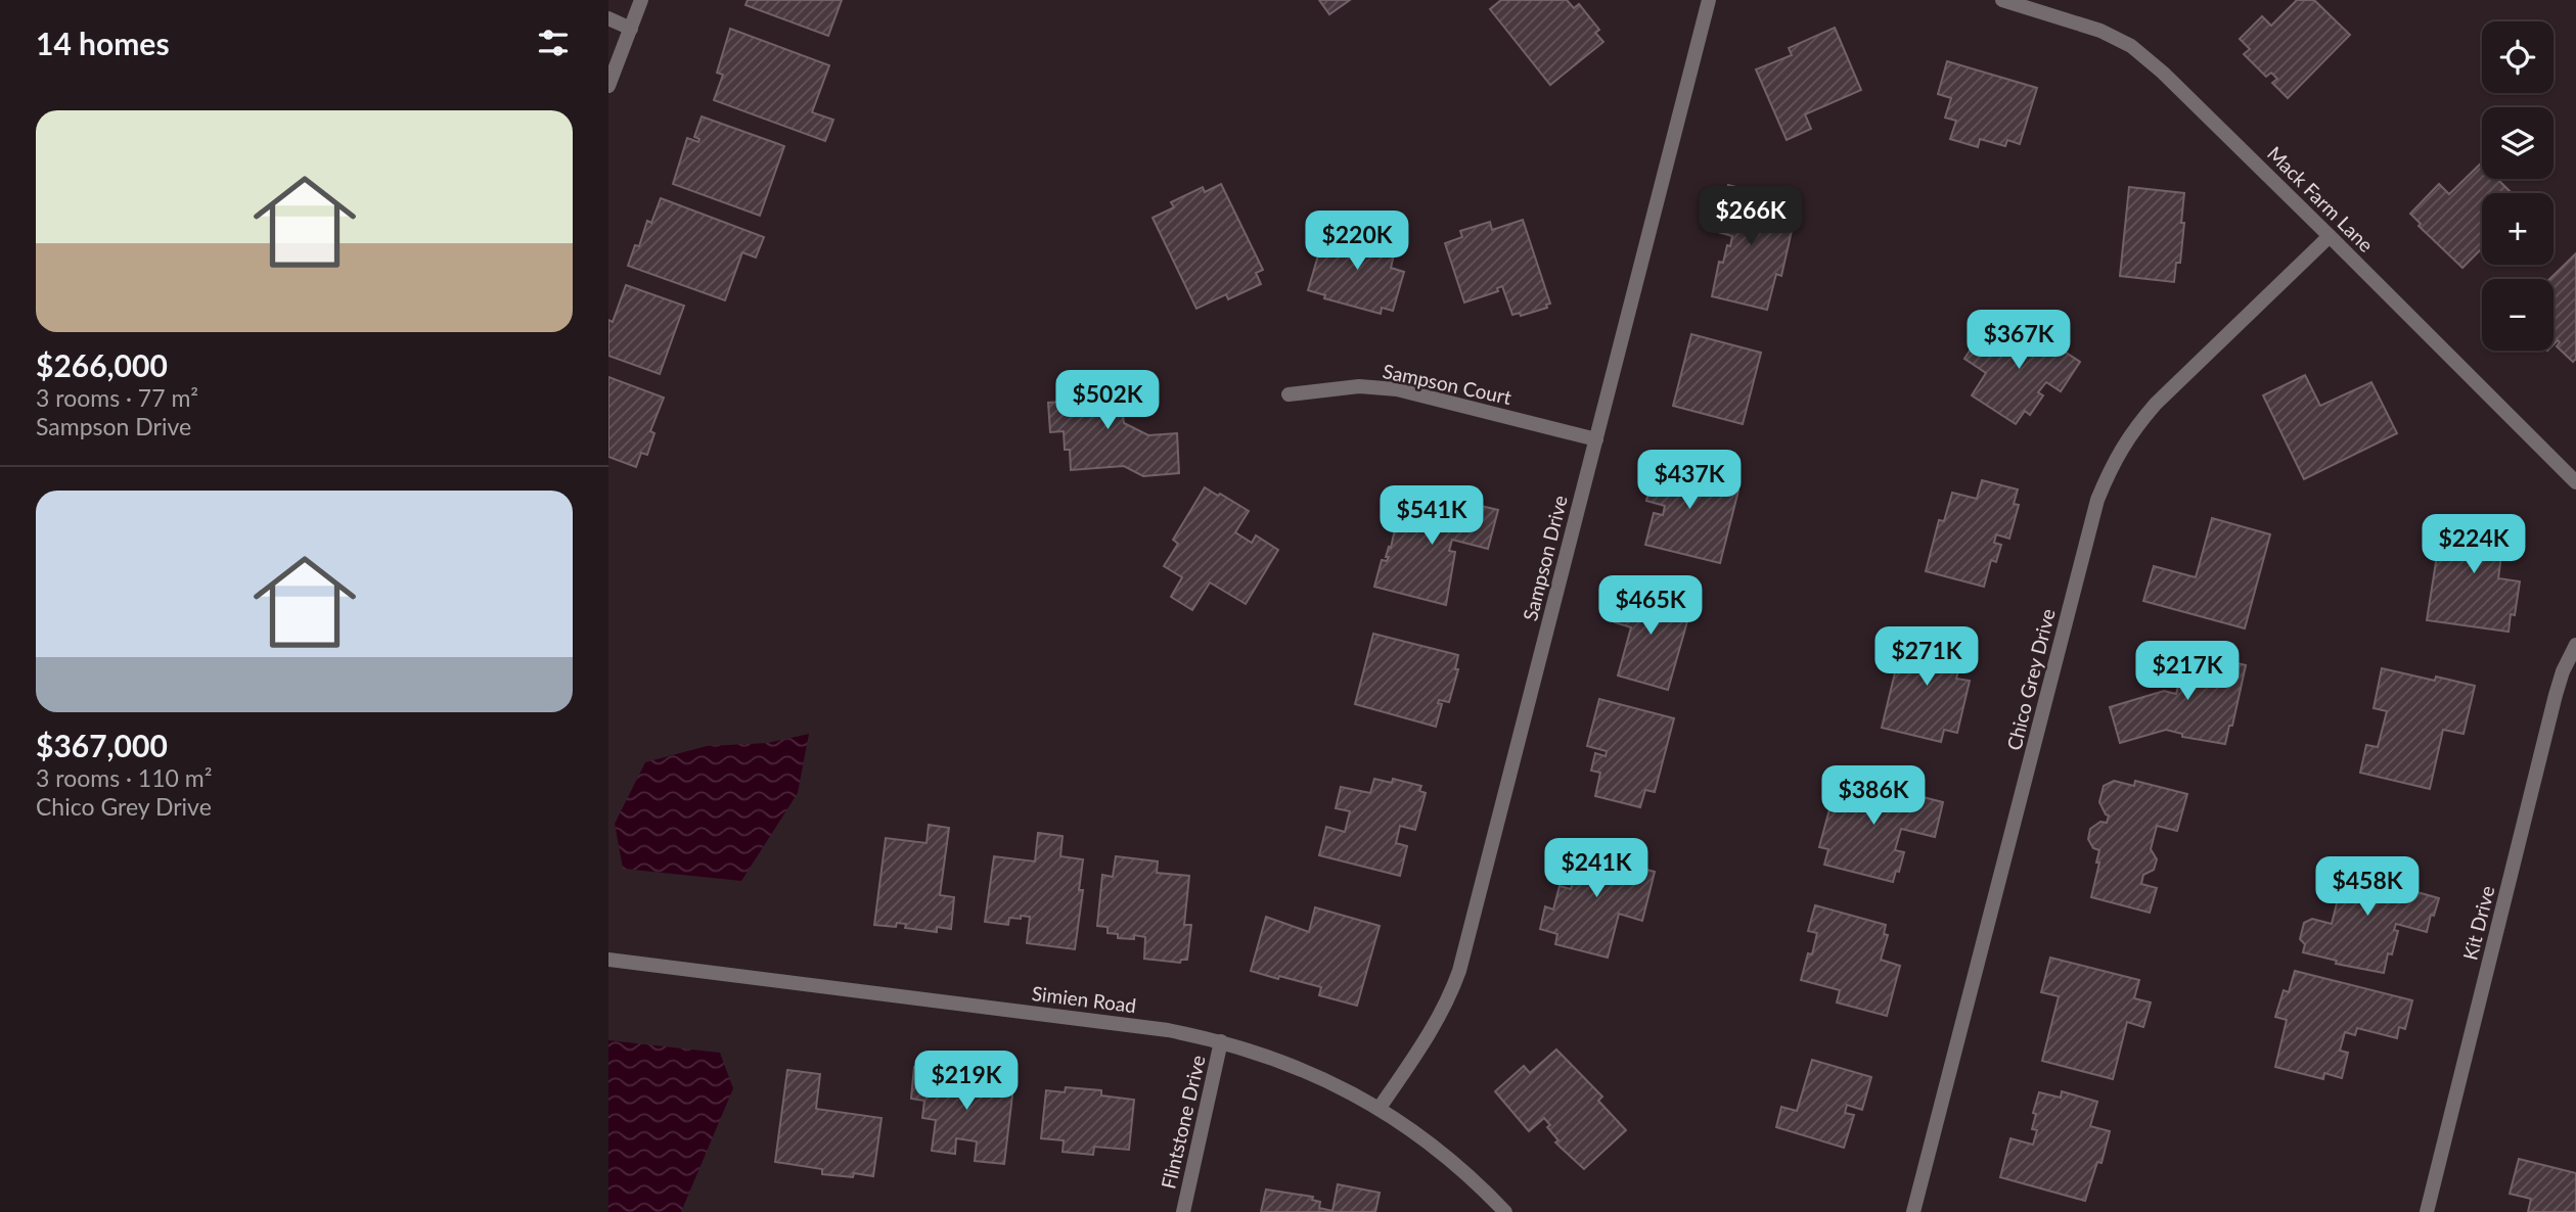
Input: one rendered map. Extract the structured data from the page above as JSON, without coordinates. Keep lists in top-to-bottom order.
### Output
{
  "streets": {
    "street": [
      "Mack Farm Lane",
      "Sampson Court",
      "Sampson Drive",
      "Chico Grey Drive",
      "Kit Drive",
      "Simien Road",
      "Flintstone Drive"
    ]
  },
  "crossings": [
    ["Mack Farm Lane", "Chico Grey Drive"],
    ["Sampson Court", "Sampson Drive"],
    ["Sampson Drive", "Simien Road"],
    ["Simien Road", "Flintstone Drive"]
  ],
  "page": {
    "heading": "14 homes",
    "map_buttons": ["+", "−"],
    "list": [
      {
        "name": "$266,000",
        "note": "3 rooms · 77 m² · Sampson Drive"
      },
      {
        "name": "$367,000",
        "note": "3 rooms · 110 m² · Chico Grey Drive"
      }
    ],
    "price": [
      "$266K",
      "$220K",
      "$367K",
      "$502K",
      "$437K",
      "$541K",
      "$224K",
      "$465K",
      "$271K",
      "$217K",
      "$386K",
      "$241K",
      "$458K",
      "$219K"
    ]
  }
}
